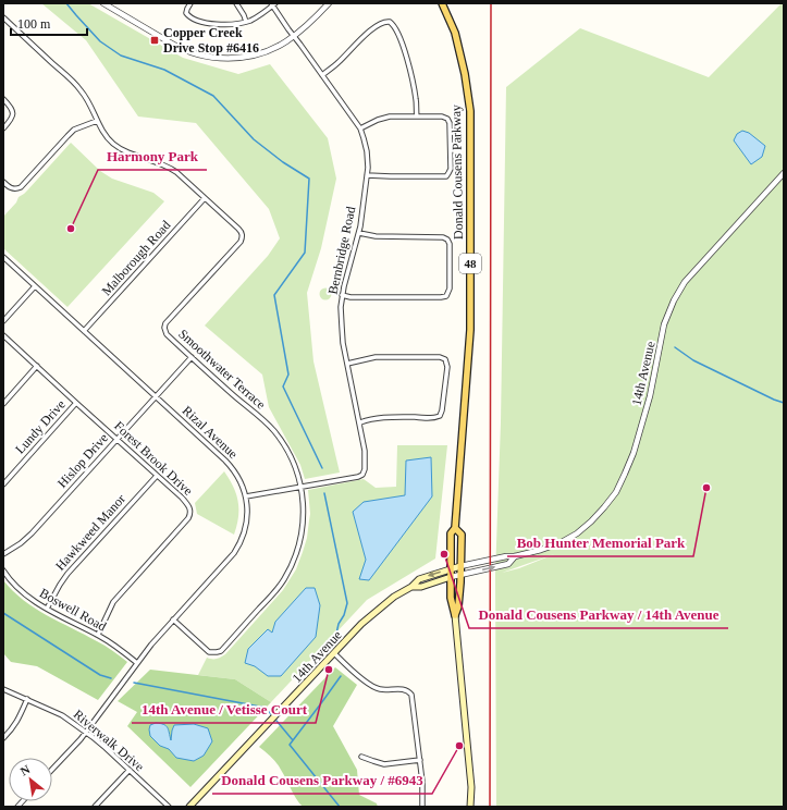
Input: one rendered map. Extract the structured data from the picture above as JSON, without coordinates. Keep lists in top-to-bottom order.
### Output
{
  "streets": {
    "main road": ["Donald Cousens Parkway", "48", "14th Avenue"],
    "street": [
      "Bernbridge Road",
      "Malborough Road",
      "Smoothwater Terrace",
      "Lundy Drive",
      "Rizal Avenue",
      "Forest Brook Drive",
      "Hislop Drive",
      "Hawkweed Manor",
      "Boswell Road",
      "Riverwalk Drive"
    ]
  },
  "crossings": [
    ["Donald Cousens Parkway", "14th Avenue"],
    ["Bernbridge Road", "Smoothwater Terrace"],
    ["Bernbridge Road", "Rizal Avenue"],
    ["Malborough Road", "Smoothwater Terrace"],
    ["Malborough Road", "Rizal Avenue"],
    ["Smoothwater Terrace", "Rizal Avenue"],
    ["Smoothwater Terrace", "Hislop Drive"],
    ["Lundy Drive", "Forest Brook Drive"],
    ["Rizal Avenue", "Hislop Drive"],
    ["Rizal Avenue", "Boswell Road"],
    ["Rizal Avenue", "Riverwalk Drive"],
    ["Forest Brook Drive", "Hislop Drive"],
    ["Forest Brook Drive", "Hawkweed Manor"],
    ["Forest Brook Drive", "Boswell Road"],
    ["Hawkweed Manor", "Boswell Road"]
  ],
  "places": {
    "transit": ["Copper Creek Drive Stop #6416"],
    "other": [
      "Harmony Park",
      "Bob Hunter Memorial Park",
      "Donald Cousens Parkway / 14th Avenue",
      "14th Avenue / Vetisse Court",
      "Donald Cousens Parkway / #6943"
    ]
  },
  "scale_bar": "100 m",
  "north": "top left"
}
